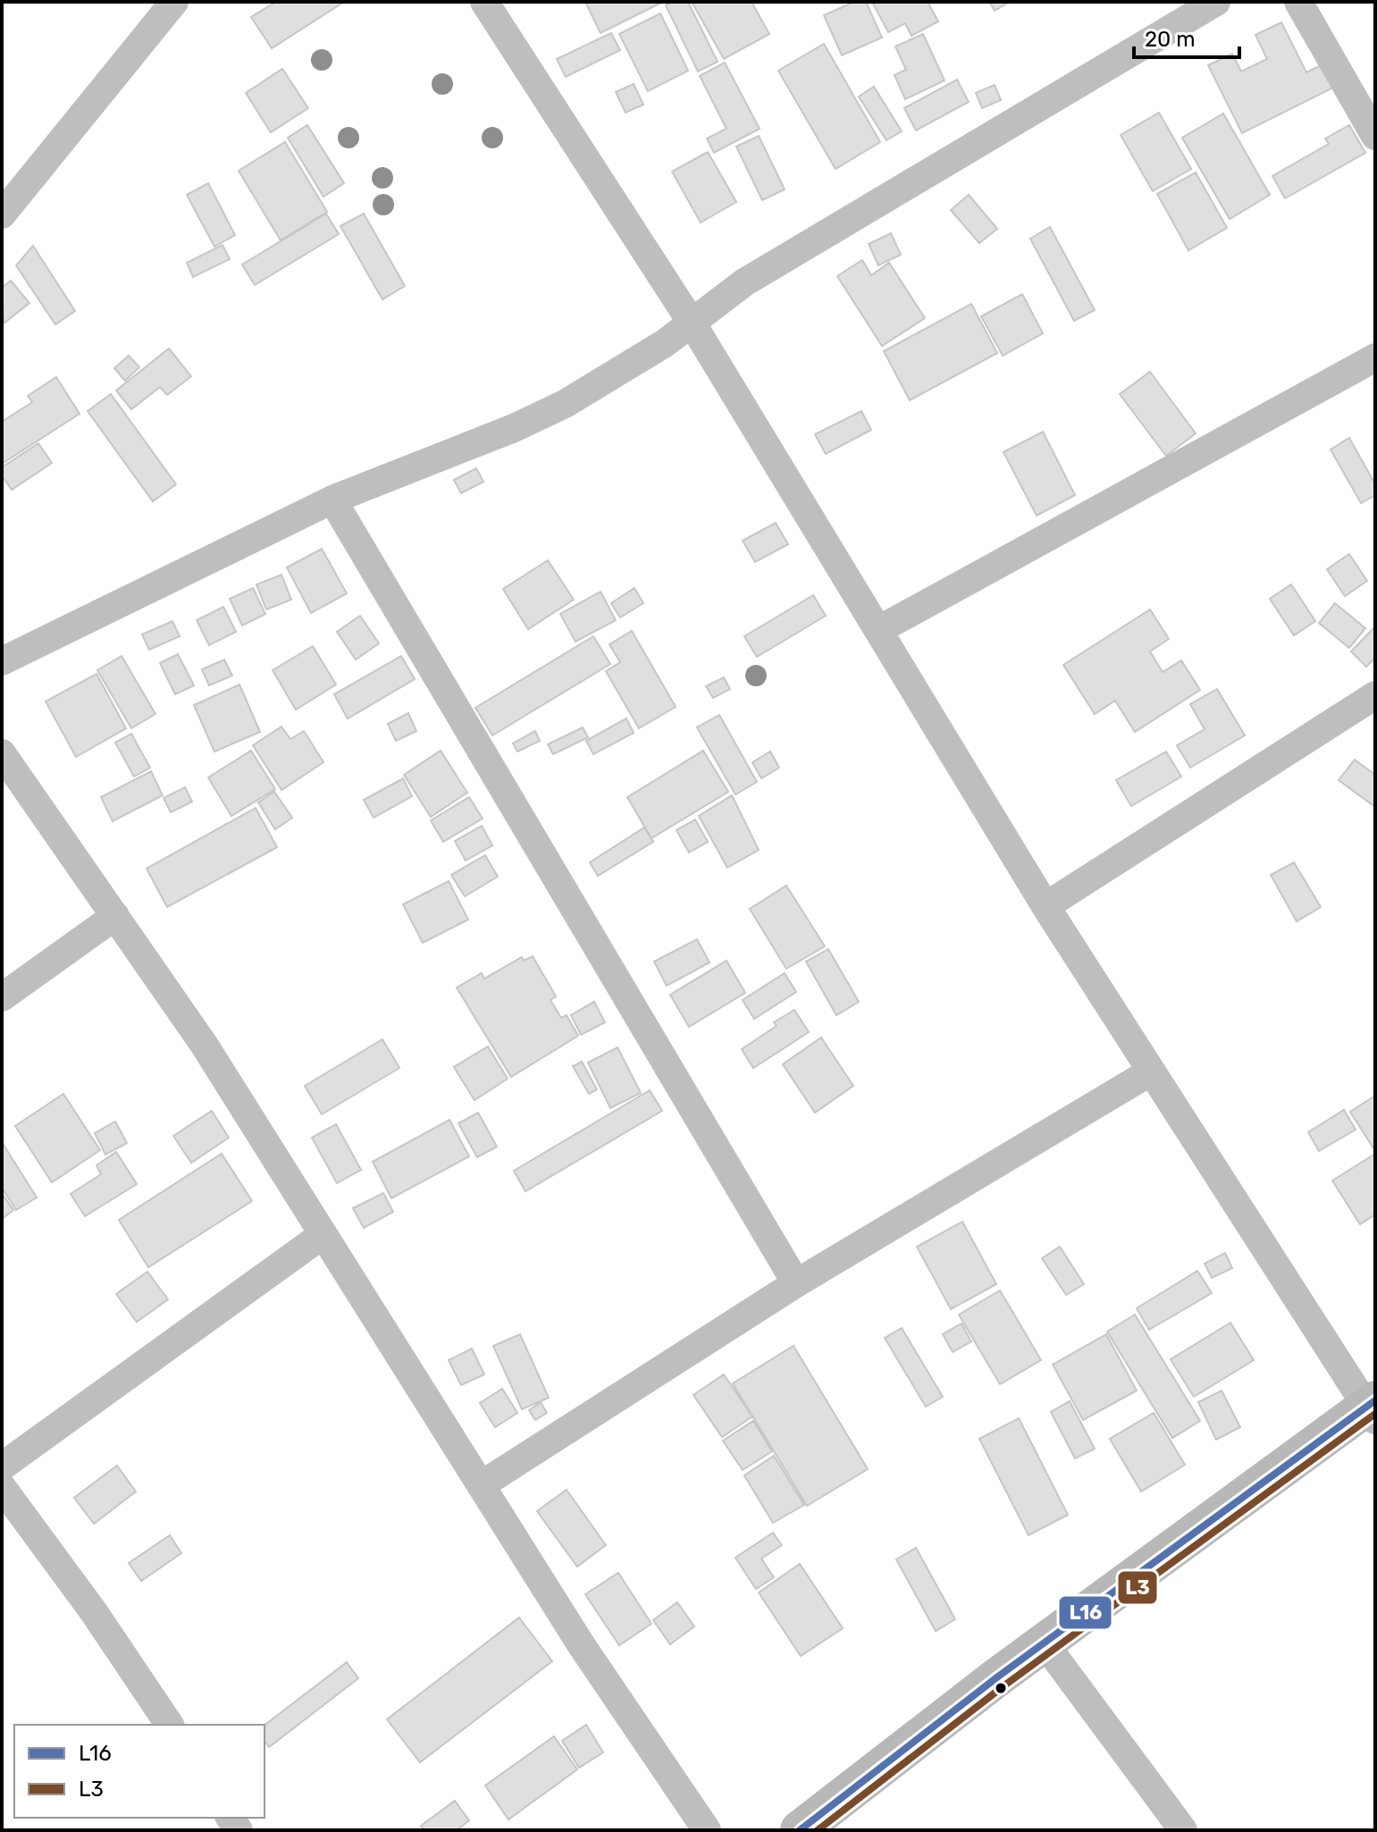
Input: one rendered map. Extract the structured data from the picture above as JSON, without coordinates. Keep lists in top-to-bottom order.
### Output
{
  "lines": ["transit line L16", "transit line L3"],
  "legend": ["L16", "L3"],
  "scale_bar": "20 m"
}
